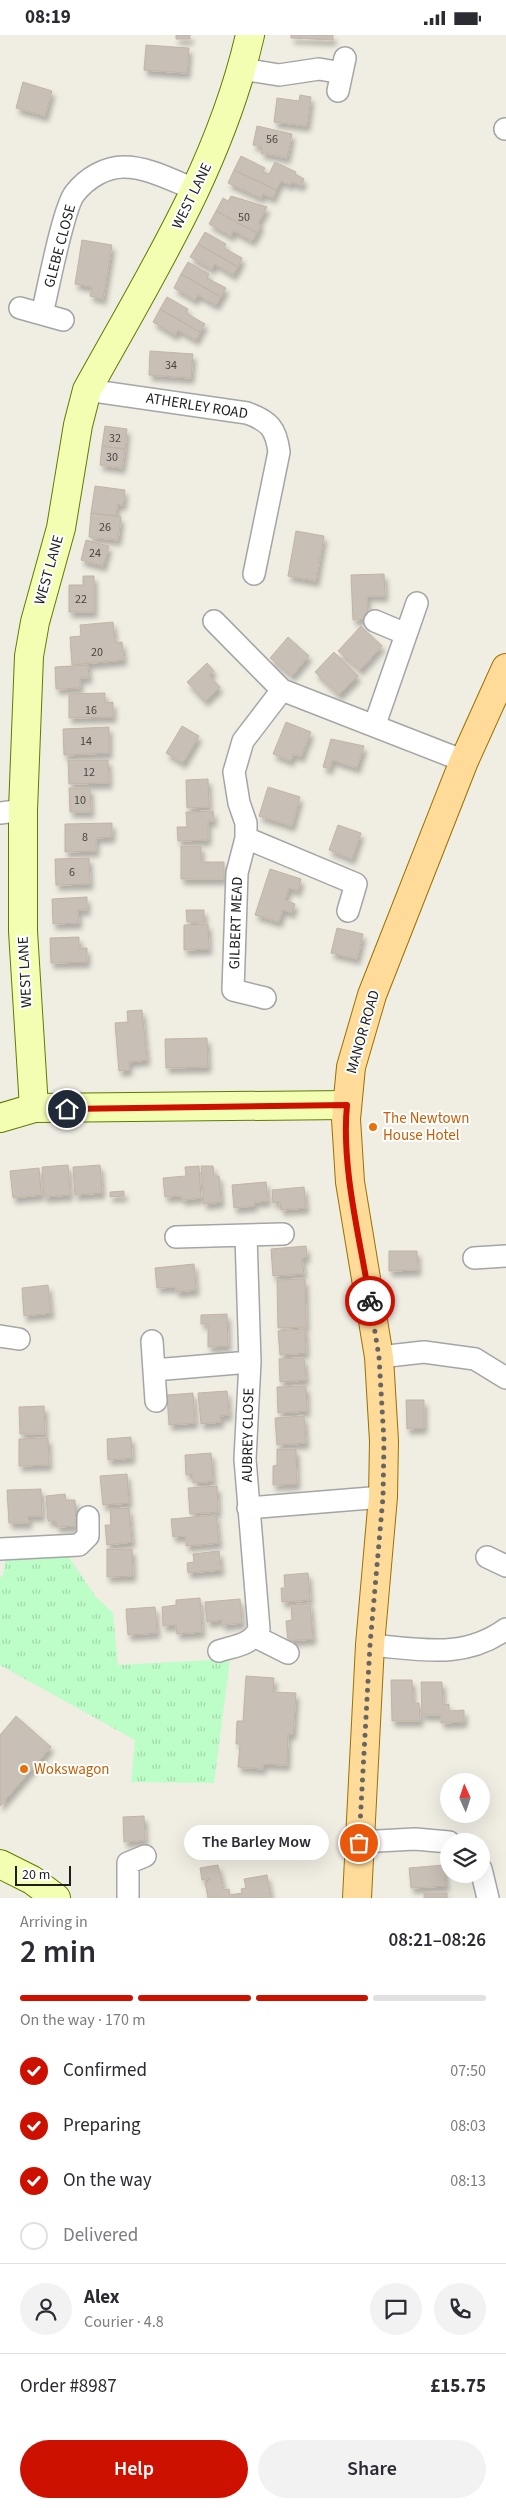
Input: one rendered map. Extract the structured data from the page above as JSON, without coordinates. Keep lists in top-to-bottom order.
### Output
{
  "streets": {
    "main road": ["MANOR ROAD"],
    "street": [
      "WEST LANE",
      "GLEBE CLOSE",
      "ATHERLEY ROAD",
      "GILBERT MEAD",
      "AUBREY CLOSE"
    ]
  },
  "crossings": [
    ["WEST LANE", "GLEBE CLOSE"],
    ["WEST LANE", "ATHERLEY ROAD"]
  ],
  "places": ["The Newtown House Hotel", "Wokswagon", "The Barley Mow"],
  "house_numbers": [
    "56",
    "50",
    "34",
    "32",
    "30",
    "26",
    "24",
    "22",
    "20",
    "16",
    "14",
    "12",
    "10",
    "8",
    "6"
  ],
  "scale_bar": "20 m",
  "north": "top",
  "page": {
    "status": "08:19",
    "bubble": "The Barley Mow",
    "scale": "20 m",
    "heading": ["2 min", "Arriving in", "08:21–08:26"],
    "panel": [
      "Alex",
      "Courier · 4.8",
      "Order #8987",
      "£15.75"
    ],
    "bar": "On the way · 170 m",
    "list": [
      ["Confirmed", "07:50"],
      ["Preparing", "08:03"],
      ["On the way", "08:13"],
      "Delivered"
    ],
    "buttons": ["Help", "Share"]
  }
}
